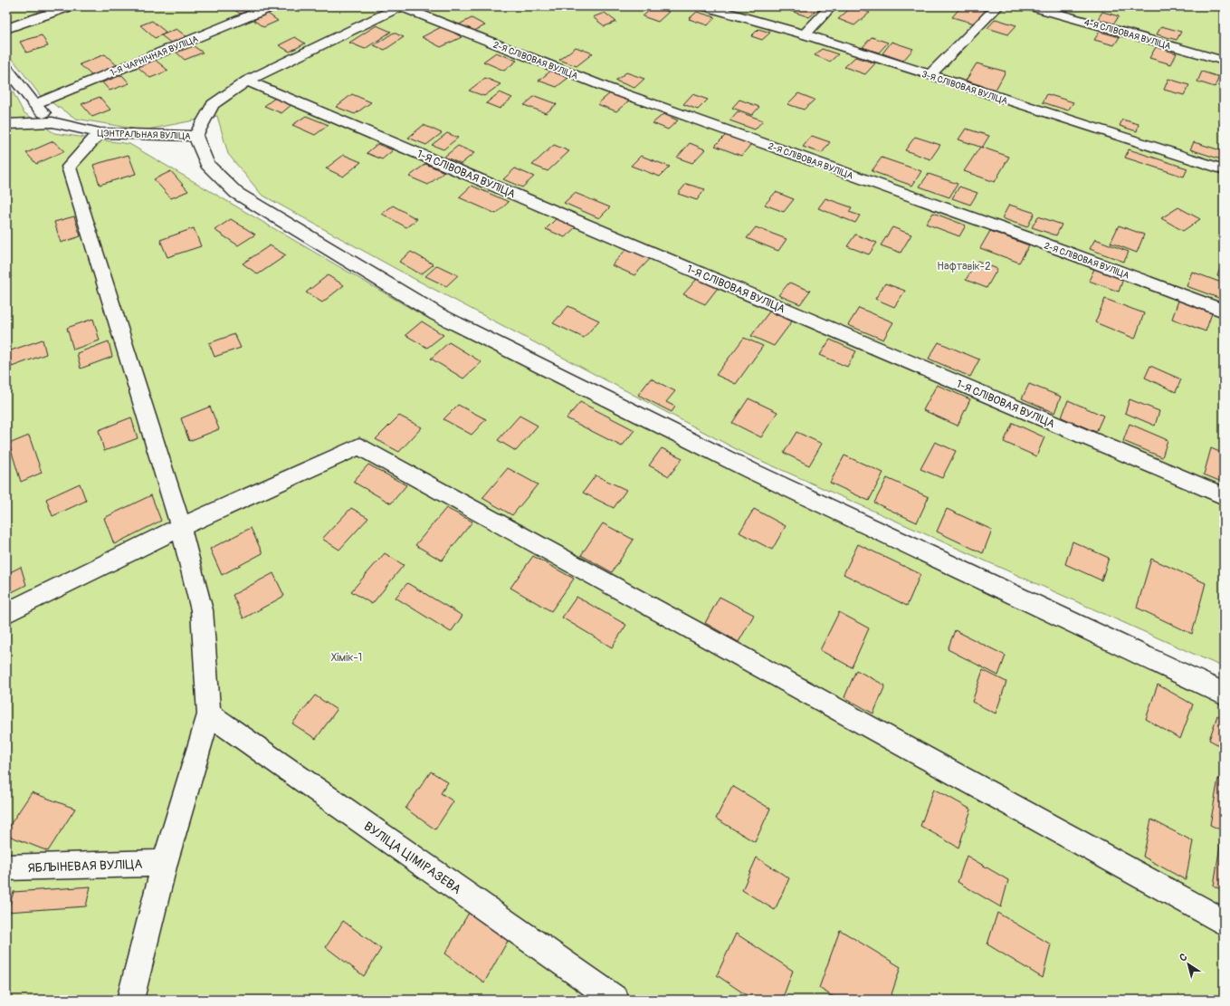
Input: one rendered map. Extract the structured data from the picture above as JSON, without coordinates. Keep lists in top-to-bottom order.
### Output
{
  "streets": {
    "street": [
      "4-Я СЛІВОВАЯ ВУЛІЦА",
      "1-Я ЧАРНІЧНАЯ ВУЛІЦА",
      "2-Я СЛІВОВАЯ ВУЛІЦА",
      "3-Я СЛІВОВАЯ ВУЛІЦА",
      "ЦЭНТРАЛЬНАЯ ВУЛІЦА",
      "1-Я СЛІВОВАЯ ВУЛІЦА",
      "ВУЛІЦА ЦІМІРАЗЕВА",
      "ЯБЛЫНЕВАЯ ВУЛІЦА"
    ]
  },
  "parks": ["Нафтавік-2", "Хімік-1"],
  "north": "top left"
}
